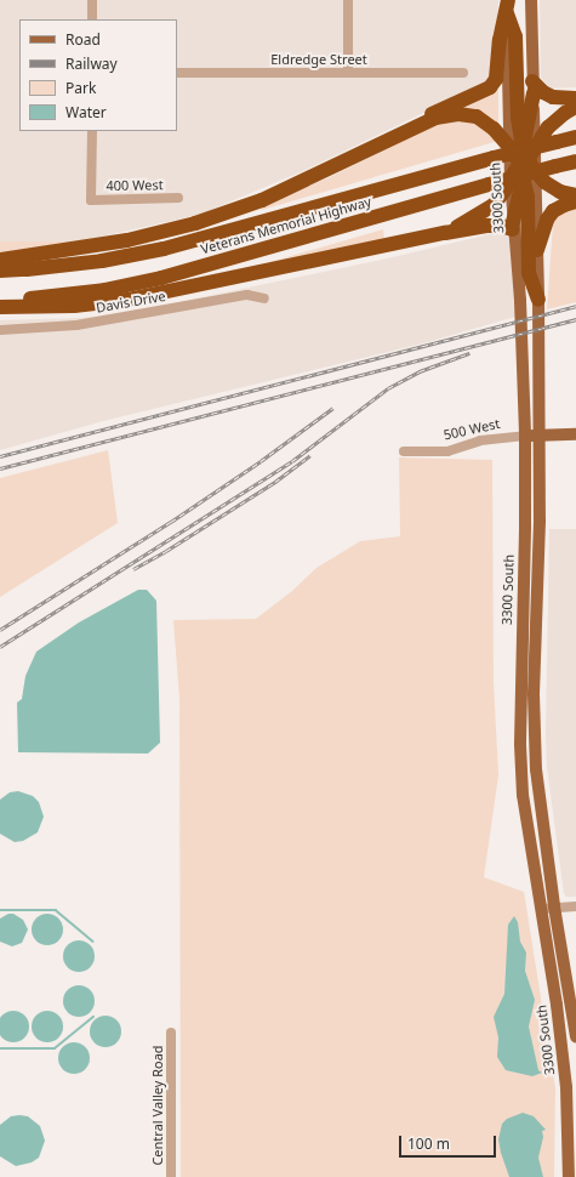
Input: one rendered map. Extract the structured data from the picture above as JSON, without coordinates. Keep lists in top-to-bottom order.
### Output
{
  "streets": {
    "highway": ["Veterans Memorial Highway"],
    "main road": ["3300 South", "500 West"],
    "street": [
      "Eldredge Street",
      "400 West",
      "Davis Drive",
      "Central Valley Road"
    ]
  },
  "crossings": [
    ["3300 South", "500 West"]
  ],
  "legend": [
    "Road",
    "Railway",
    "Park",
    "Water"
  ],
  "scale_bar": "100 m"
}
